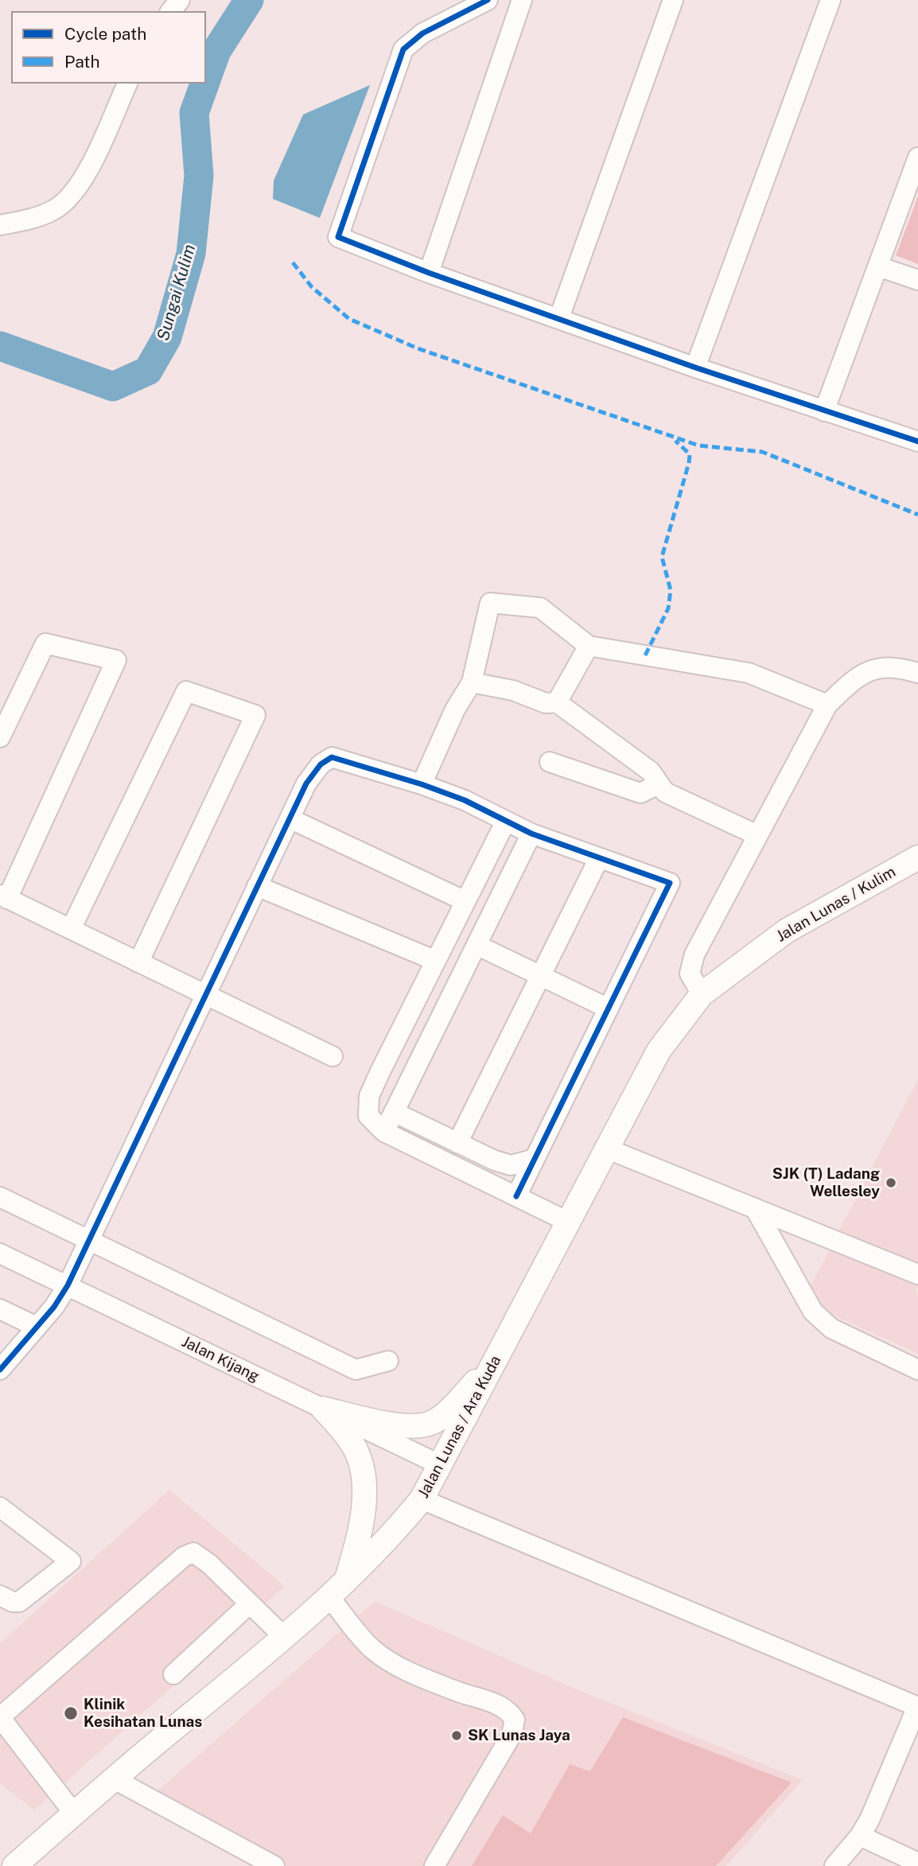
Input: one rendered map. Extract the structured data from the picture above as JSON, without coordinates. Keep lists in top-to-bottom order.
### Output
{
  "streets": {
    "main road": ["Jalan Lunas / Kulim", "Jalan Lunas / Ara Kuda"],
    "street": ["Jalan Kijang"]
  },
  "crossings": [
    ["Jalan Lunas / Kulim", "Jalan Lunas / Ara Kuda"],
    ["Jalan Kijang", "Jalan Lunas / Ara Kuda"]
  ],
  "water": ["Sungai Kulim"],
  "places": ["SJK (T) Ladang Wellesley", "Klinik Kesihatan Lunas", "SK Lunas Jaya"],
  "legend": ["Cycle path", "Path"]
}
